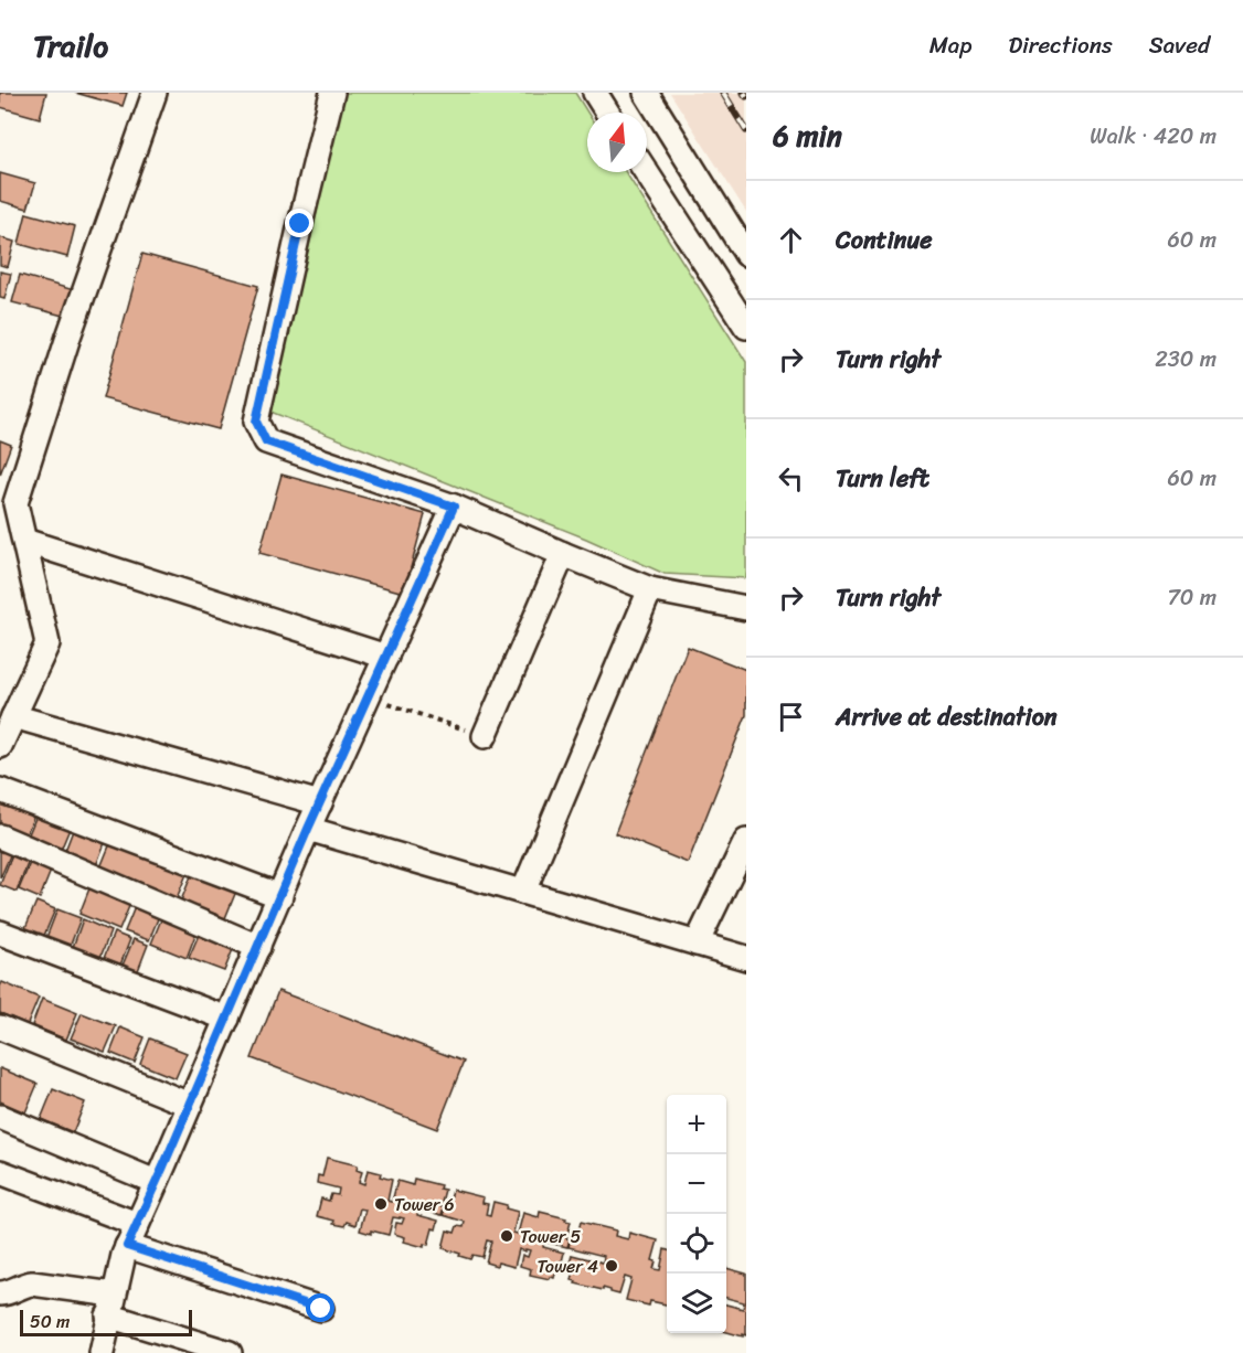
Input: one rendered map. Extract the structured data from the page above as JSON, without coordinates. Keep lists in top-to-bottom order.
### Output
{
  "places": ["Tower 6", "Tower 5", "Tower 4"],
  "scale_bar": "50 m",
  "north": "top",
  "page": {
    "header": "Trailo",
    "nav": ["Map", "Directions", "Saved"],
    "heading": ["6 min", "Walk · 420 m"],
    "list": [
      ["Continue", "60 m"],
      ["Turn right", "230 m"],
      ["Turn left", "60 m"],
      ["Turn right", "70 m"],
      "Arrive at destination"
    ],
    "map_buttons": ["+", "−"],
    "scale": "50 m"
  }
}
